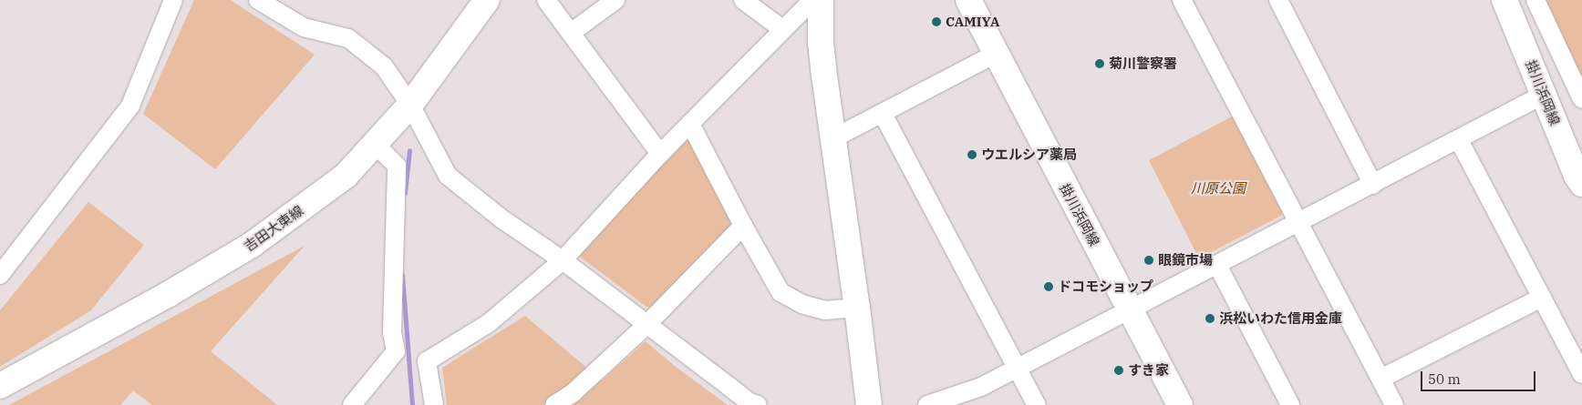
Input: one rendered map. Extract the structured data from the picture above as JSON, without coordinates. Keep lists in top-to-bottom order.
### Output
{
  "streets": {
    "main road": ["掛川浜岡線", "吉田大東線"]
  },
  "parks": ["川原公園"],
  "places": [
    "CAMIYA",
    "菊川警察署",
    "ウエルシア薬局",
    "眼鏡市場",
    "ドコモショップ",
    "浜松いわた信用金庫",
    "すき家"
  ],
  "scale_bar": "50 m"
}
